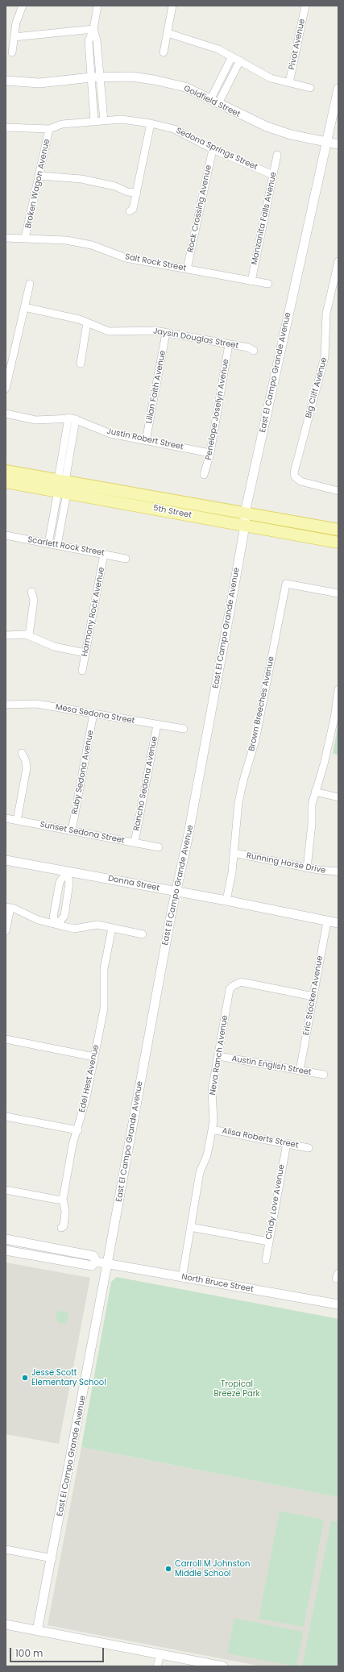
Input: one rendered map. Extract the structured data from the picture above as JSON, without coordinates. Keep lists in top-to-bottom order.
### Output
{
  "streets": {
    "main road": ["5th Street"],
    "street": [
      "Pivot Avenue",
      "Goldfield Street",
      "Sedona Springs Street",
      "Broken Wagon Avenue",
      "Rock Crossing Avenue",
      "Manzanita Falls Avenue",
      "Salt Rock Street",
      "Jaysin Douglas Street",
      "East El Campo Grande Avenue",
      "Lilian Faith Avenue",
      "Big Cliff Avenue",
      "Penelope Joselyn Avenue",
      "Justin Robert Street",
      "Scarlett Rock Street",
      "Harmony Rock Avenue",
      "Brown Breeches Avenue",
      "Mesa Sedona Street",
      "Ruby Sedona Avenue",
      "Rancho Sedona Avenue",
      "Sunset Sedona Street",
      "Running Horse Drive",
      "Donna Street",
      "Eric Stocken Avenue",
      "Neva Ranch Avenue",
      "Austin English Street",
      "Edel Hest Avenue",
      "Alisa Roberts Street",
      "Cindy Love Avenue",
      "North Bruce Street"
    ]
  },
  "crossings": [
    ["Goldfield Street", "East El Campo Grande Avenue"],
    ["Sedona Springs Street", "Broken Wagon Avenue"],
    ["Sedona Springs Street", "Rock Crossing Avenue"],
    ["Sedona Springs Street", "Manzanita Falls Avenue"],
    ["Broken Wagon Avenue", "Salt Rock Street"],
    ["Rock Crossing Avenue", "Salt Rock Street"],
    ["Manzanita Falls Avenue", "Salt Rock Street"],
    ["Jaysin Douglas Street", "Lilian Faith Avenue"],
    ["Jaysin Douglas Street", "Penelope Joselyn Avenue"],
    ["East El Campo Grande Avenue", "5th Street"],
    ["East El Campo Grande Avenue", "Donna Street"],
    ["East El Campo Grande Avenue", "North Bruce Street"],
    ["Lilian Faith Avenue", "Justin Robert Street"],
    ["Penelope Joselyn Avenue", "Justin Robert Street"],
    ["Scarlett Rock Street", "Harmony Rock Avenue"],
    ["Brown Breeches Avenue", "Running Horse Drive"],
    ["Brown Breeches Avenue", "Donna Street"],
    ["Mesa Sedona Street", "Ruby Sedona Avenue"],
    ["Mesa Sedona Street", "Rancho Sedona Avenue"],
    ["Ruby Sedona Avenue", "Sunset Sedona Street"],
    ["Rancho Sedona Avenue", "Sunset Sedona Street"],
    ["Donna Street", "Eric Stocken Avenue"],
    ["Eric Stocken Avenue", "Neva Ranch Avenue"],
    ["Eric Stocken Avenue", "Austin English Street"],
    ["Neva Ranch Avenue", "Austin English Street"],
    ["Neva Ranch Avenue", "Alisa Roberts Street"],
    ["Neva Ranch Avenue", "North Bruce Street"],
    ["Alisa Roberts Street", "Cindy Love Avenue"]
  ],
  "parks": ["Tropical Breeze Park"],
  "places": ["Jesse Scott Elementary School", "Carroll M Johnston Middle School"],
  "scale_bar": "100 m"
}
